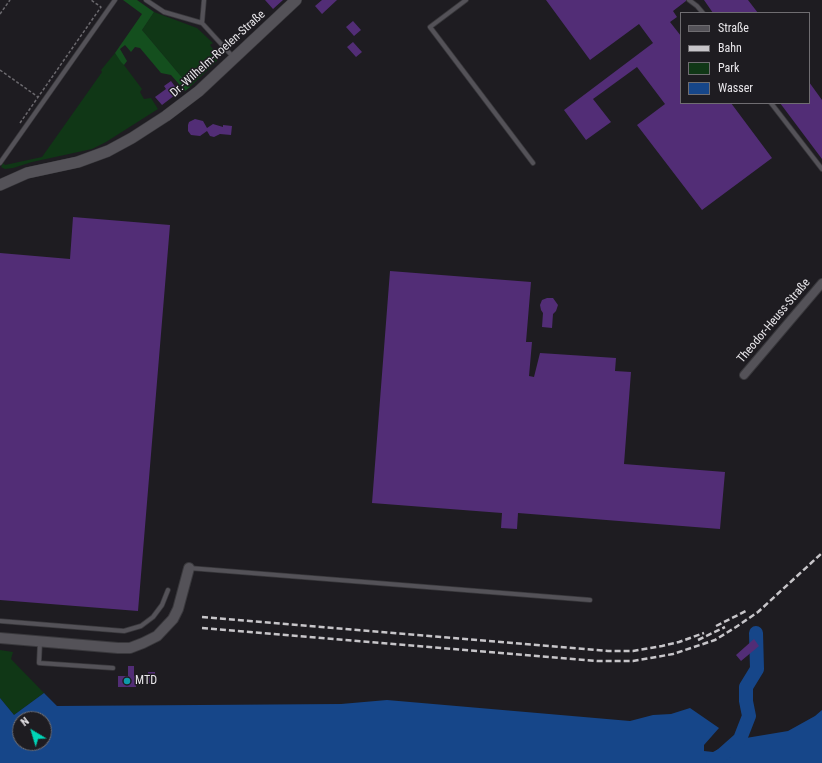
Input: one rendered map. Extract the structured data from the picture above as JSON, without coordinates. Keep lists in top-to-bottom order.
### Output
{
  "streets": {
    "main road": ["Dr.-Wilhelm-Roelen-Straße"],
    "street": ["Theodor-Heuss-Straße"]
  },
  "places": ["MTD"],
  "legend": [
    "Straße",
    "Bahn",
    "Park",
    "Wasser"
  ],
  "north": "top left"
}
